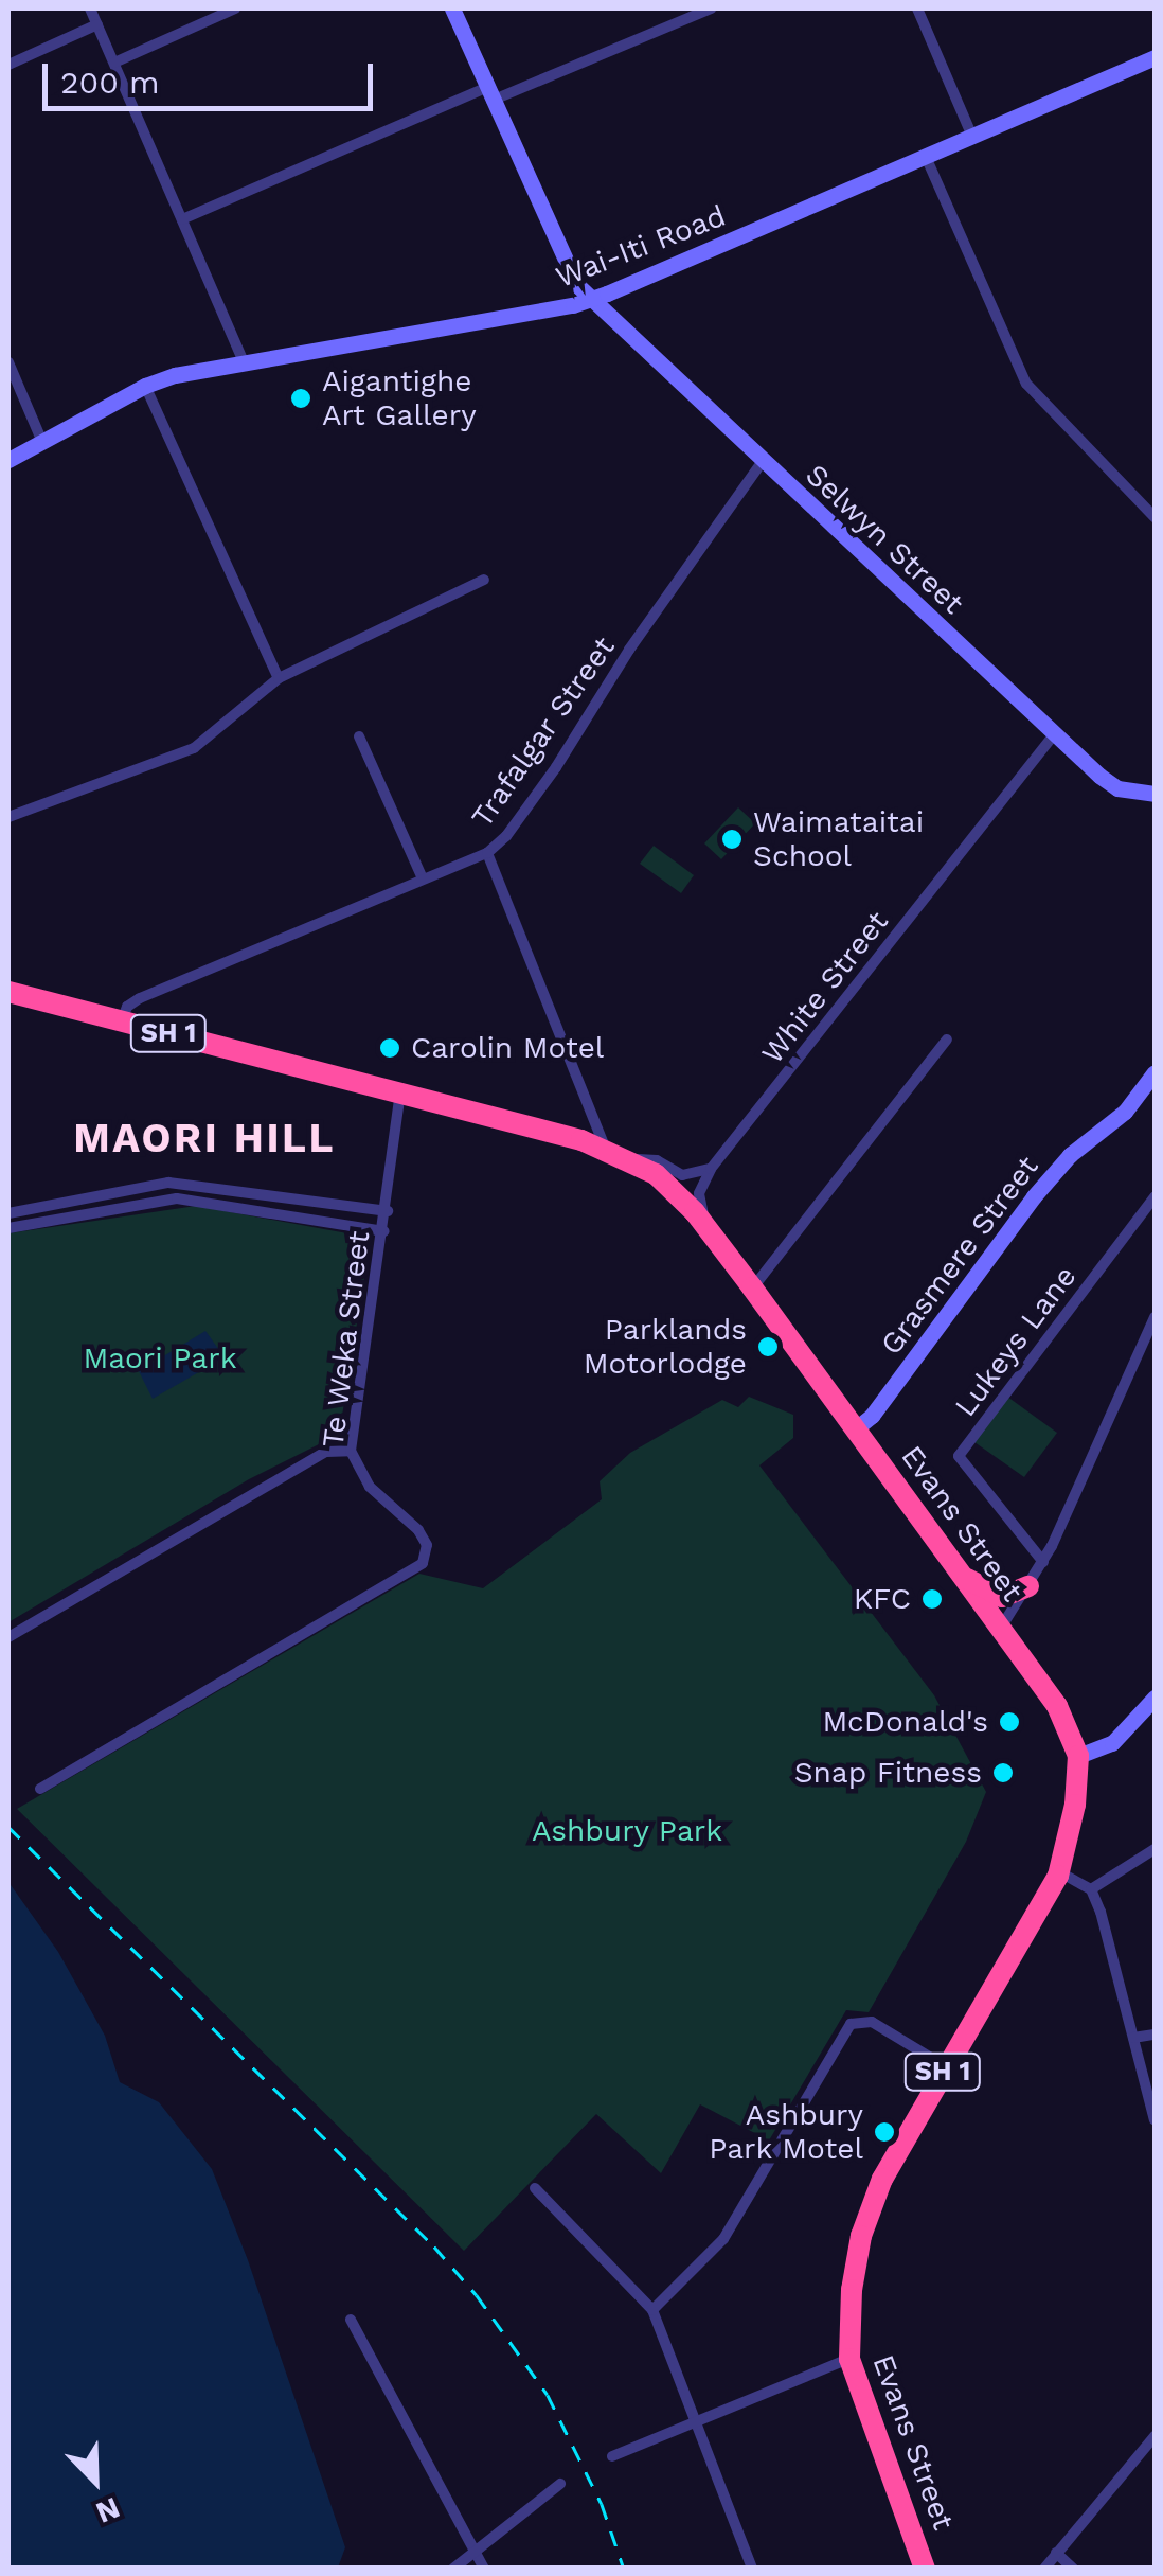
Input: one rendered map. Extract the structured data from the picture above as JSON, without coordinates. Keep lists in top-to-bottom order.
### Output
{
  "streets": {
    "highway": ["SH 1", "Evans Street"],
    "street": [
      "Wai-Iti Road",
      "Selwyn Street",
      "Trafalgar Street",
      "White Street",
      "Grasmere Street",
      "Te Weka Street",
      "Lukeys Lane"
    ]
  },
  "crossings": [
    ["Wai-Iti Road", "Selwyn Street"],
    ["Selwyn Street", "Trafalgar Street"],
    ["Selwyn Street", "White Street"],
    ["Trafalgar Street", "Evans Street"],
    ["Grasmere Street", "Evans Street"],
    ["Te Weka Street", "Evans Street"]
  ],
  "districts": ["MAORI HILL"],
  "parks": ["Maori Park", "Ashbury Park"],
  "places": [
    "Aigantighe Art Gallery",
    "Waimataitai School",
    "Carolin Motel",
    "Parklands Motorlodge",
    "KFC",
    "McDonald's",
    "Snap Fitness",
    "Ashbury Park Motel"
  ],
  "scale_bar": "200 m",
  "north": "bottom right"
}
